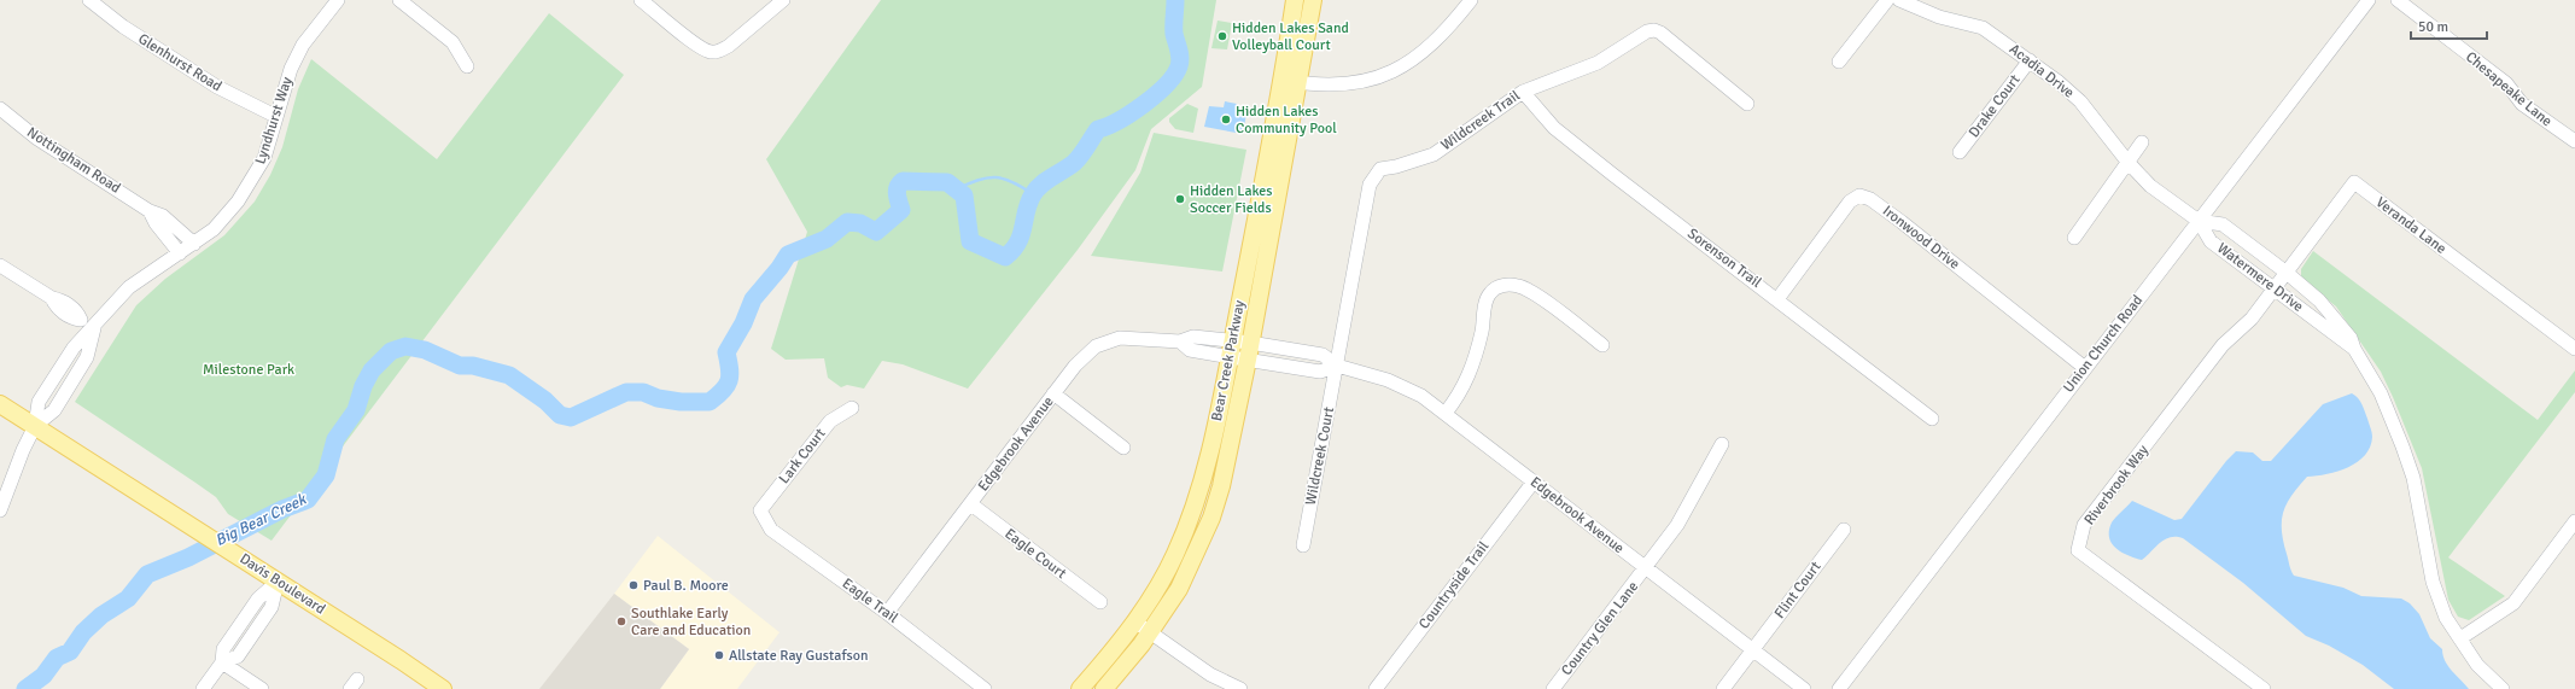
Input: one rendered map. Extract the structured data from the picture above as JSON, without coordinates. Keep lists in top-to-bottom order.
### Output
{
  "streets": {
    "main road": ["Bear Creek Parkway", "Davis Boulevard"],
    "street": [
      "Glenhurst Road",
      "Acadia Drive",
      "Chesapeake Lane",
      "Drake Court",
      "Lyndhurst Way",
      "Wildcreek Trail",
      "Nottingham Road",
      "Veranda Lane",
      "Ironwood Drive",
      "Sorenson Trail",
      "Watermere Drive",
      "Union Church Road",
      "Edgebrook Avenue",
      "Lark Court",
      "Wildcreek Court",
      "Riverbrook Way",
      "Eagle Court",
      "Countryside Trail",
      "Flint Court",
      "Eagle Trail",
      "Country Glen Lane"
    ]
  },
  "crossings": [
    ["Glenhurst Road", "Lyndhurst Way"],
    ["Acadia Drive", "Drake Court"],
    ["Acadia Drive", "Watermere Drive"],
    ["Acadia Drive", "Union Church Road"],
    ["Lyndhurst Way", "Nottingham Road"],
    ["Lyndhurst Way", "Davis Boulevard"],
    ["Wildcreek Trail", "Sorenson Trail"],
    ["Wildcreek Trail", "Edgebrook Avenue"],
    ["Wildcreek Trail", "Wildcreek Court"],
    ["Veranda Lane", "Watermere Drive"],
    ["Veranda Lane", "Riverbrook Way"],
    ["Ironwood Drive", "Sorenson Trail"],
    ["Ironwood Drive", "Union Church Road"],
    ["Watermere Drive", "Union Church Road"],
    ["Watermere Drive", "Riverbrook Way"],
    ["Bear Creek Parkway", "Edgebrook Avenue"],
    ["Edgebrook Avenue", "Wildcreek Court"],
    ["Edgebrook Avenue", "Eagle Court"],
    ["Edgebrook Avenue", "Countryside Trail"],
    ["Edgebrook Avenue", "Flint Court"],
    ["Edgebrook Avenue", "Eagle Trail"],
    ["Edgebrook Avenue", "Country Glen Lane"],
    ["Lark Court", "Eagle Trail"]
  ],
  "water": ["Big Bear Creek"],
  "parks": ["Milestone Park"],
  "places": [
    "Hidden Lakes Sand Volleyball Court",
    "Hidden Lakes Community Pool",
    "Hidden Lakes Soccer Fields",
    "Paul B. Moore",
    "Southlake Early Care and Education",
    "Allstate Ray Gustafson"
  ],
  "scale_bar": "50 m"
}
